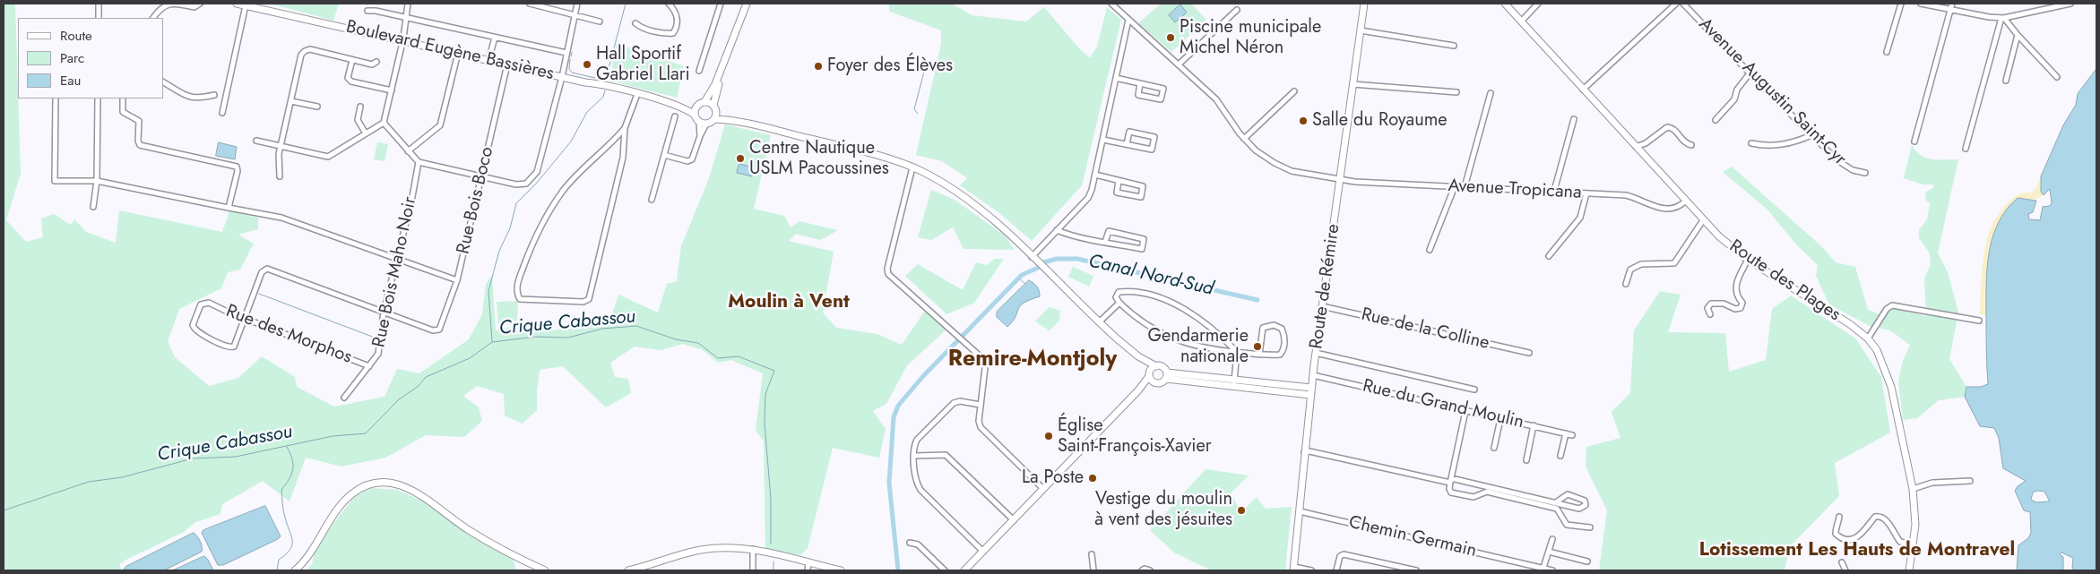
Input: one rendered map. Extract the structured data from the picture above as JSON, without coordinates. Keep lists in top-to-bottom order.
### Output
{
  "streets": {
    "street": [
      "Boulevard Eugène Bassières",
      "Avenue Augustin Saint-Cyr",
      "Avenue Tropicana",
      "Rue Bois Boco",
      "Rue Bois Maho Noir",
      "Route des Plages",
      "Route de Rémire",
      "Rue de la Colline",
      "Rue des Morphos",
      "Rue du Grand Moulin",
      "Chemin Germain"
    ]
  },
  "crossings": [
    ["Boulevard Eugène Bassières", "Rue Bois Boco"],
    ["Avenue Tropicana", "Route des Plages"],
    ["Avenue Tropicana", "Route de Rémire"],
    ["Rue Bois Boco", "Rue Bois Maho Noir"],
    ["Rue Bois Maho Noir", "Rue des Morphos"],
    ["Route de Rémire", "Rue de la Colline"],
    ["Route de Rémire", "Rue du Grand Moulin"],
    ["Route de Rémire", "Chemin Germain"]
  ],
  "districts": ["Moulin à Vent", "Remire-Montjoly", "Lotissement Les Hauts de Montravel"],
  "water": ["Canal Nord-Sud", "Crique Cabassou"],
  "places": [
    "Piscine municipale Michel Néron",
    "Hall Sportif Gabriel Llari",
    "Foyer des Élèves",
    "Salle du Royaume",
    "Centre Nautique USLM Pacoussines",
    "Gendarmerie nationale",
    "Église Saint-François-Xavier",
    "La Poste",
    "Vestige du moulin à vent des jésuites"
  ],
  "legend": ["Route", "Parc", "Eau"]
}
